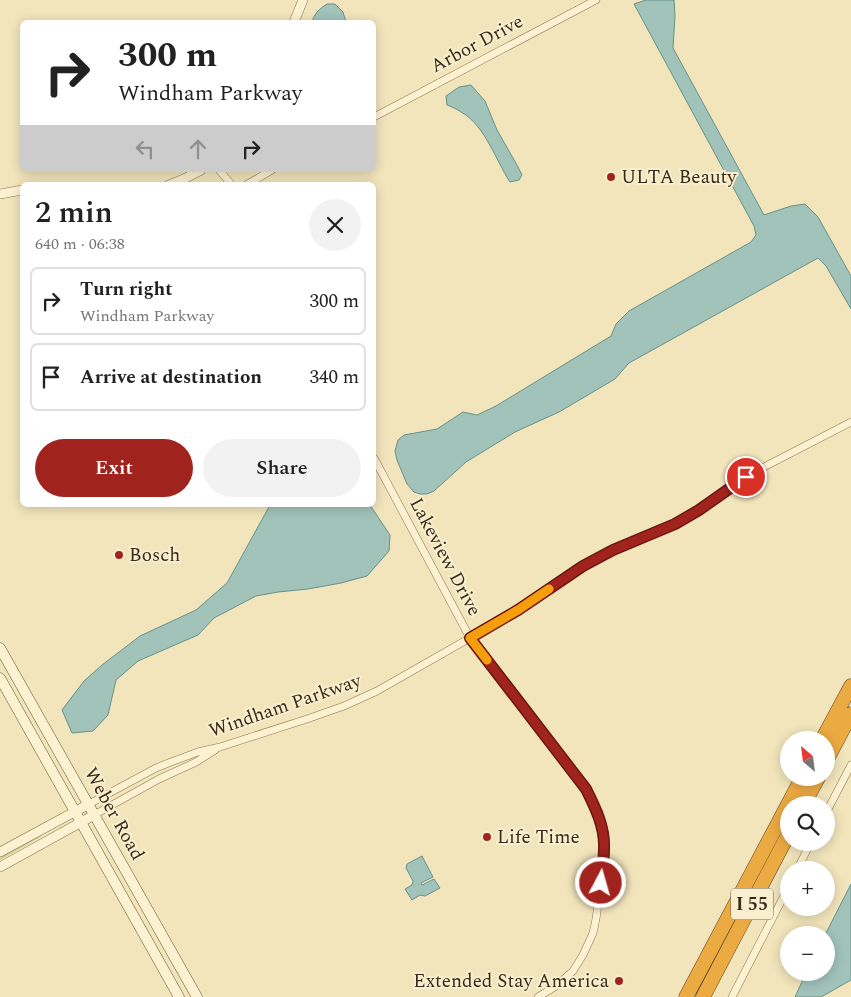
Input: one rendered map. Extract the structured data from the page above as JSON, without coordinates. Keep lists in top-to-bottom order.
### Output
{
  "streets": {
    "highway": ["I 55"],
    "main road": ["Weber Road"],
    "street": ["Arbor Drive", "Lakeview Drive", "Windham Parkway"]
  },
  "crossings": [
    ["Lakeview Drive", "Windham Parkway"],
    ["Windham Parkway", "Weber Road"]
  ],
  "places": [
    "ULTA Beauty",
    "Bosch",
    "Life Time",
    "Extended Stay America"
  ],
  "north": "top left",
  "page": {
    "turn": ["300 m", "Windham Parkway"],
    "heading": ["2 min", "640 m · 06:38"],
    "list": [
      {
        "name": "Turn right",
        "note": "Windham Parkway",
        "value": "300 m"
      },
      {
        "name": "Arrive at destination",
        "value": "340 m"
      }
    ],
    "buttons": ["Exit", "Share"],
    "map_buttons": ["+", "−"]
  }
}
